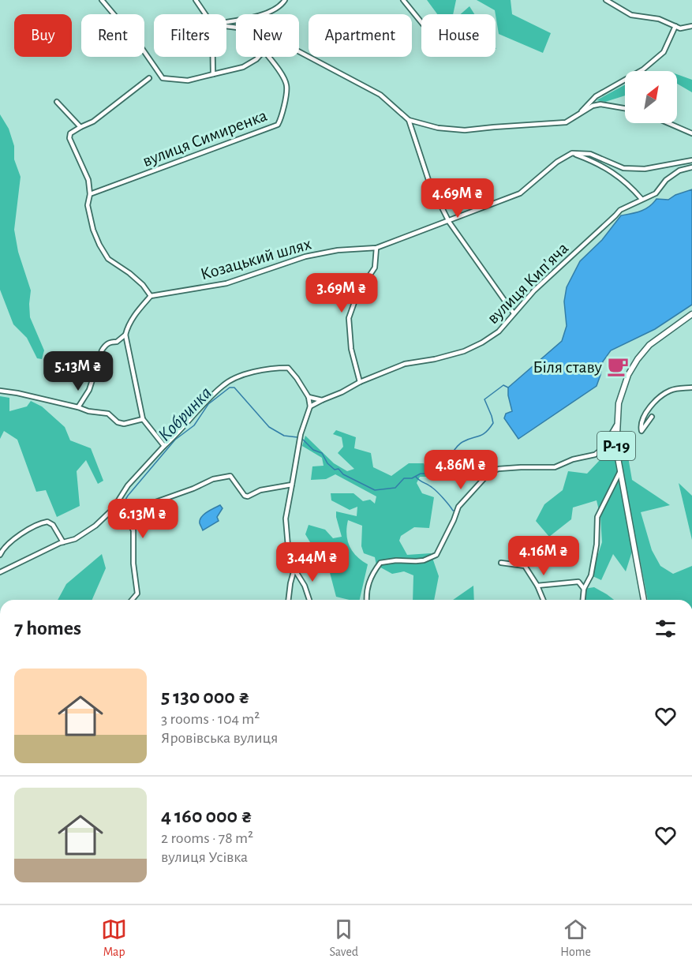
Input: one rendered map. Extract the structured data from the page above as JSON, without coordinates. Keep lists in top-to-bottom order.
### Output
{
  "streets": {
    "main road": ["Р-19"],
    "street": ["вулиця Симиренка", "Козацький шлях", "вулиця Кипʼяча"]
  },
  "water": ["Кобринка"],
  "places": {
    "cafe": ["Біля ставу"]
  },
  "north": "top right",
  "page": {
    "chip": [
      "Buy",
      "Rent",
      "Filters",
      "New",
      "Apartment",
      "House"
    ],
    "price": [
      "4.69M ₴",
      "3.69M ₴",
      "5.13M ₴",
      "4.86M ₴",
      "6.13M ₴",
      "4.16M ₴",
      "3.44M ₴"
    ],
    "heading": "7 homes",
    "list": [
      {
        "name": "5 130 000 ₴",
        "note": "3 rooms · 104 m² · Яровівська вулиця"
      },
      {
        "name": "4 160 000 ₴",
        "note": "2 rooms · 78 m² · вулиця Усівка"
      }
    ],
    "tabs": ["Map", "Saved", "Home"]
  }
}
